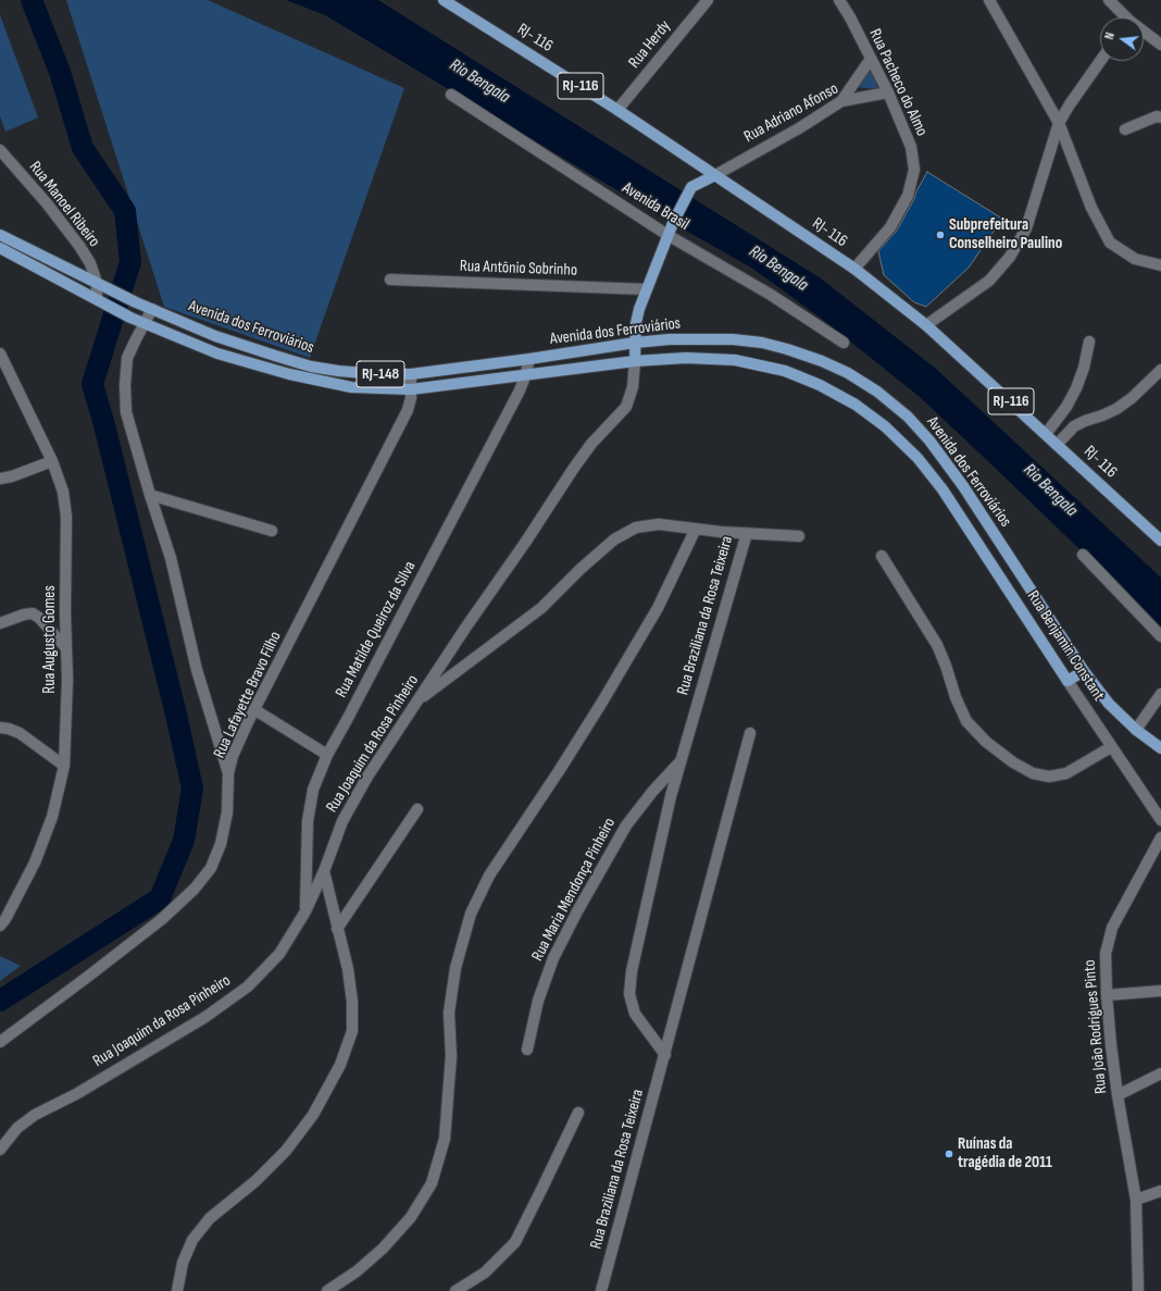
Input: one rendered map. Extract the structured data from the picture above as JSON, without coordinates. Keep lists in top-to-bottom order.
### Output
{
  "streets": {
    "main road": [
      "RJ- 116",
      "RJ-116",
      "Avenida dos Ferroviários",
      "RJ-148",
      "Rua Benjamin Constant"
    ],
    "street": [
      "Rua Herdy",
      "Rua Pacheco do Almo",
      "Rua Adriano Afonso",
      "Rua Manoel Ribeiro",
      "Avenida Brasil",
      "Rua Antônio Sobrinho",
      "Rua Braziliana da Rosa Teixeira",
      "Rua Matilde Queiroz da SIlva",
      "Rua Augusto Gomes",
      "Rua Lafayette Bravo Filho",
      "Rua Joaquim da Rosa Pinheiro",
      "Rua Maria Mendonça Pinheiro",
      "Rua João Rodrigues Pinto"
    ]
  },
  "crossings": [
    ["RJ- 116", "Rua Herdy"],
    ["RJ- 116", "Rua Pacheco do Almo"],
    ["RJ- 116", "Rua Adriano Afonso"],
    ["Rua Pacheco do Almo", "Rua Adriano Afonso"],
    ["Rua Manoel Ribeiro", "Avenida dos Ferroviários"],
    ["Avenida dos Ferroviários", "Rua Matilde Queiroz da SIlva"],
    ["Avenida dos Ferroviários", "Rua Lafayette Bravo Filho"],
    ["RJ-148", "Rua Matilde Queiroz da SIlva"],
    ["RJ-148", "Rua Benjamin Constant"],
    ["RJ-148", "Rua Lafayette Bravo Filho"],
    ["RJ-148", "Rua Joaquim da Rosa Pinheiro"],
    ["Rua Braziliana da Rosa Teixeira", "Rua Joaquim da Rosa Pinheiro"],
    ["Rua Braziliana da Rosa Teixeira", "Rua Maria Mendonça Pinheiro"],
    ["Rua Matilde Queiroz da SIlva", "Rua Joaquim da Rosa Pinheiro"],
    ["Rua Benjamin Constant", "Rua Joaquim da Rosa Pinheiro"]
  ],
  "water": ["Rio Bengala"],
  "places": ["Subprefeitura Conselheiro Paulino", "Ruínas da tragédia de 2011"],
  "north": "left"
}
